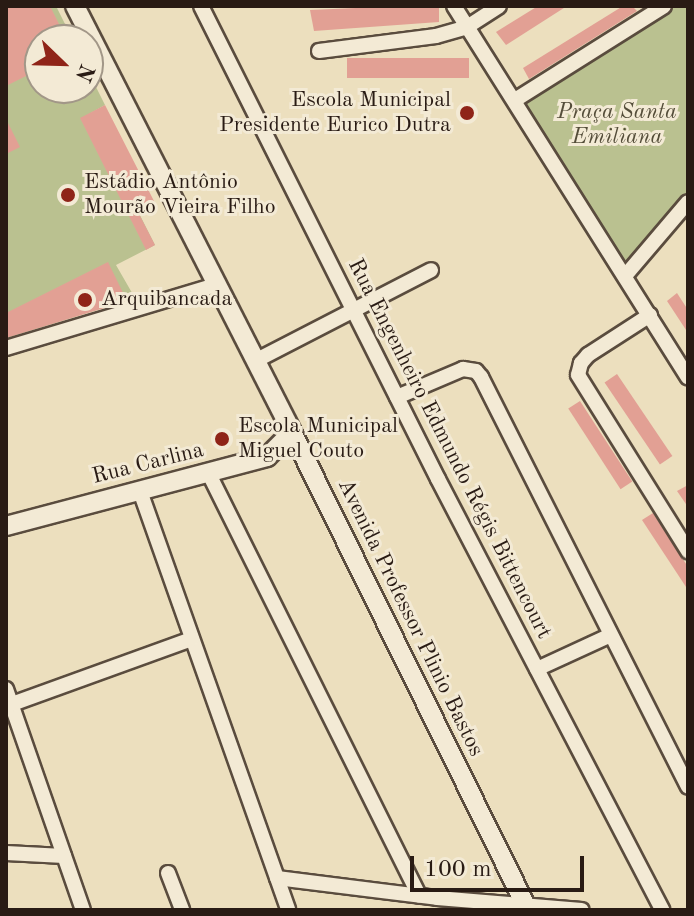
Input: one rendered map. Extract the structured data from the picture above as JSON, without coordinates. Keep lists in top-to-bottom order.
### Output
{
  "streets": {
    "street": ["Rua Engenheiro Edmundo Régis Bittencourt", "Rua Carlina", "Avenida Professor Plinio Bastos"]
  },
  "crossings": [
    ["Rua Carlina", "Avenida Professor Plinio Bastos"]
  ],
  "parks": ["Praça Santa Emiliana"],
  "places": [
    "Escola Municipal Presidente Eurico Dutra",
    "Estádio Antônio Mourão Vieira Filho",
    "Arquibancada",
    "Escola Municipal Miguel Couto"
  ],
  "scale_bar": "100 m",
  "north": "bottom right"
}
